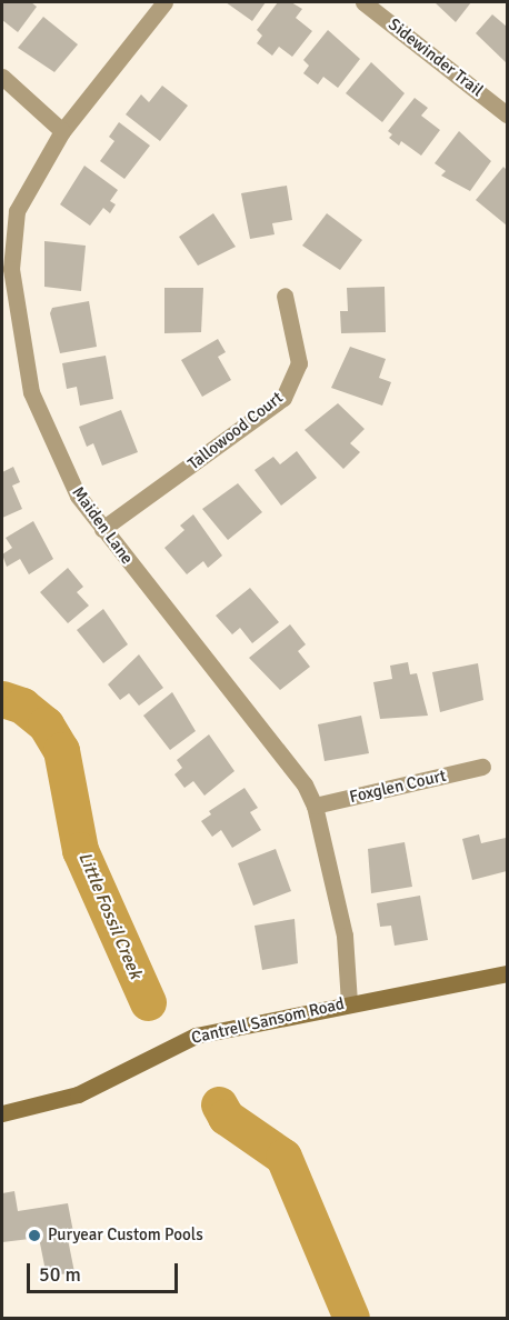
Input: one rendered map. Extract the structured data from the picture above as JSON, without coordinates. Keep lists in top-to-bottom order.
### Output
{
  "streets": {
    "main road": ["Cantrell Sansom Road"],
    "street": [
      "Sidewinder Trail",
      "Tallowood Court",
      "Maiden Lane",
      "Foxglen Court"
    ]
  },
  "crossings": [
    ["Tallowood Court", "Maiden Lane"],
    ["Maiden Lane", "Foxglen Court"],
    ["Maiden Lane", "Cantrell Sansom Road"]
  ],
  "water": ["Little Fossil Creek"],
  "places": ["Puryear Custom Pools"],
  "scale_bar": "50 m"
}
